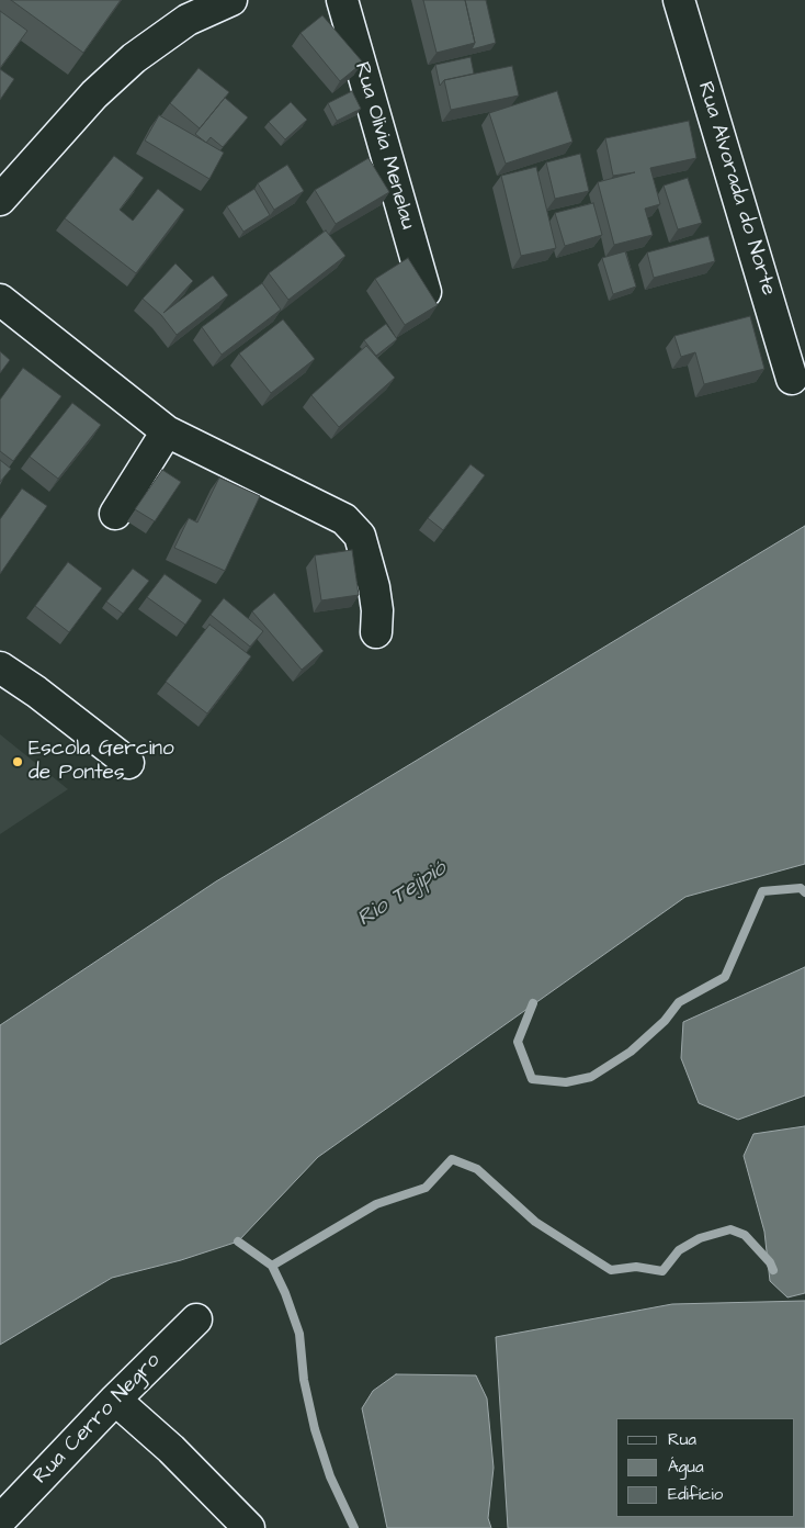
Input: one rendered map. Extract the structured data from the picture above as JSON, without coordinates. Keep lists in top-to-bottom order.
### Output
{
  "streets": {
    "street": ["Rua Olivia Menelau", "Rua Alvorada do Norte", "Rua Cerro Negro"]
  },
  "water": ["Rio Tejipió"],
  "places": ["Escola Gercino de Pontes"],
  "legend": ["Rua", "Água", "Edifício"]
}
